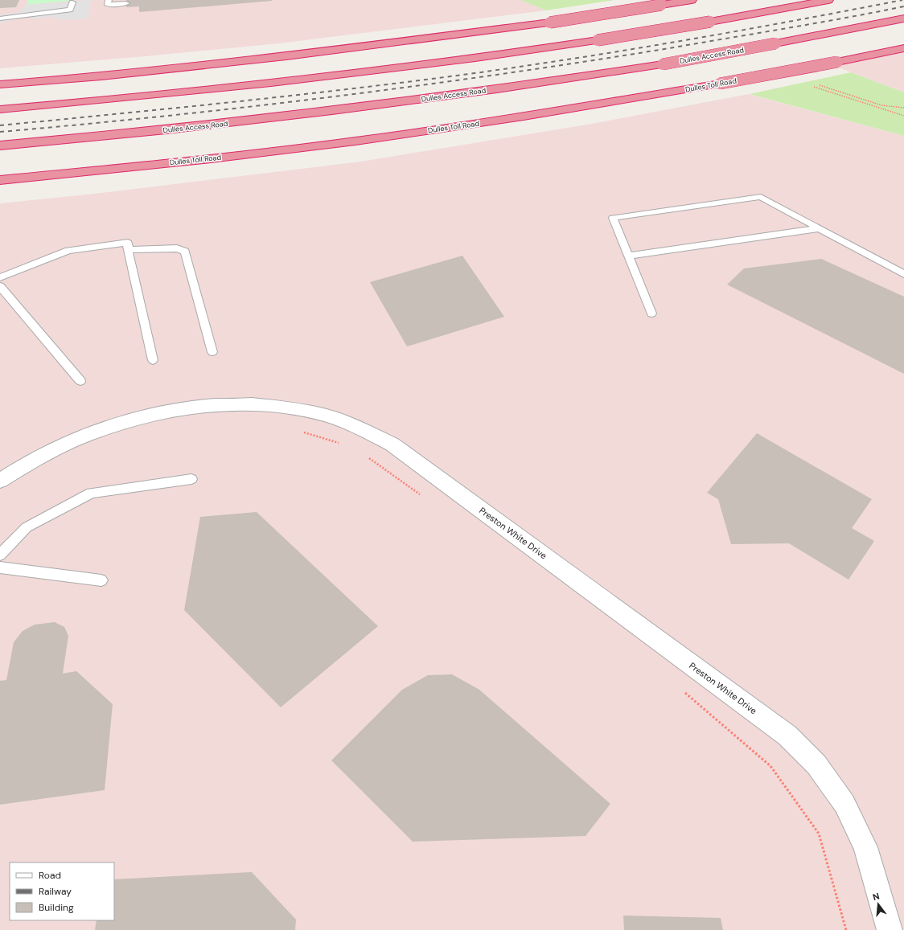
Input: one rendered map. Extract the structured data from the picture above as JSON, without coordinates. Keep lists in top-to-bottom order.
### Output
{
  "streets": {
    "highway": ["Dulles Access Road", "Dulles Toll Road"],
    "street": ["Preston White Drive"]
  },
  "legend": ["Road", "Railway", "Building"],
  "north": "top"
}
